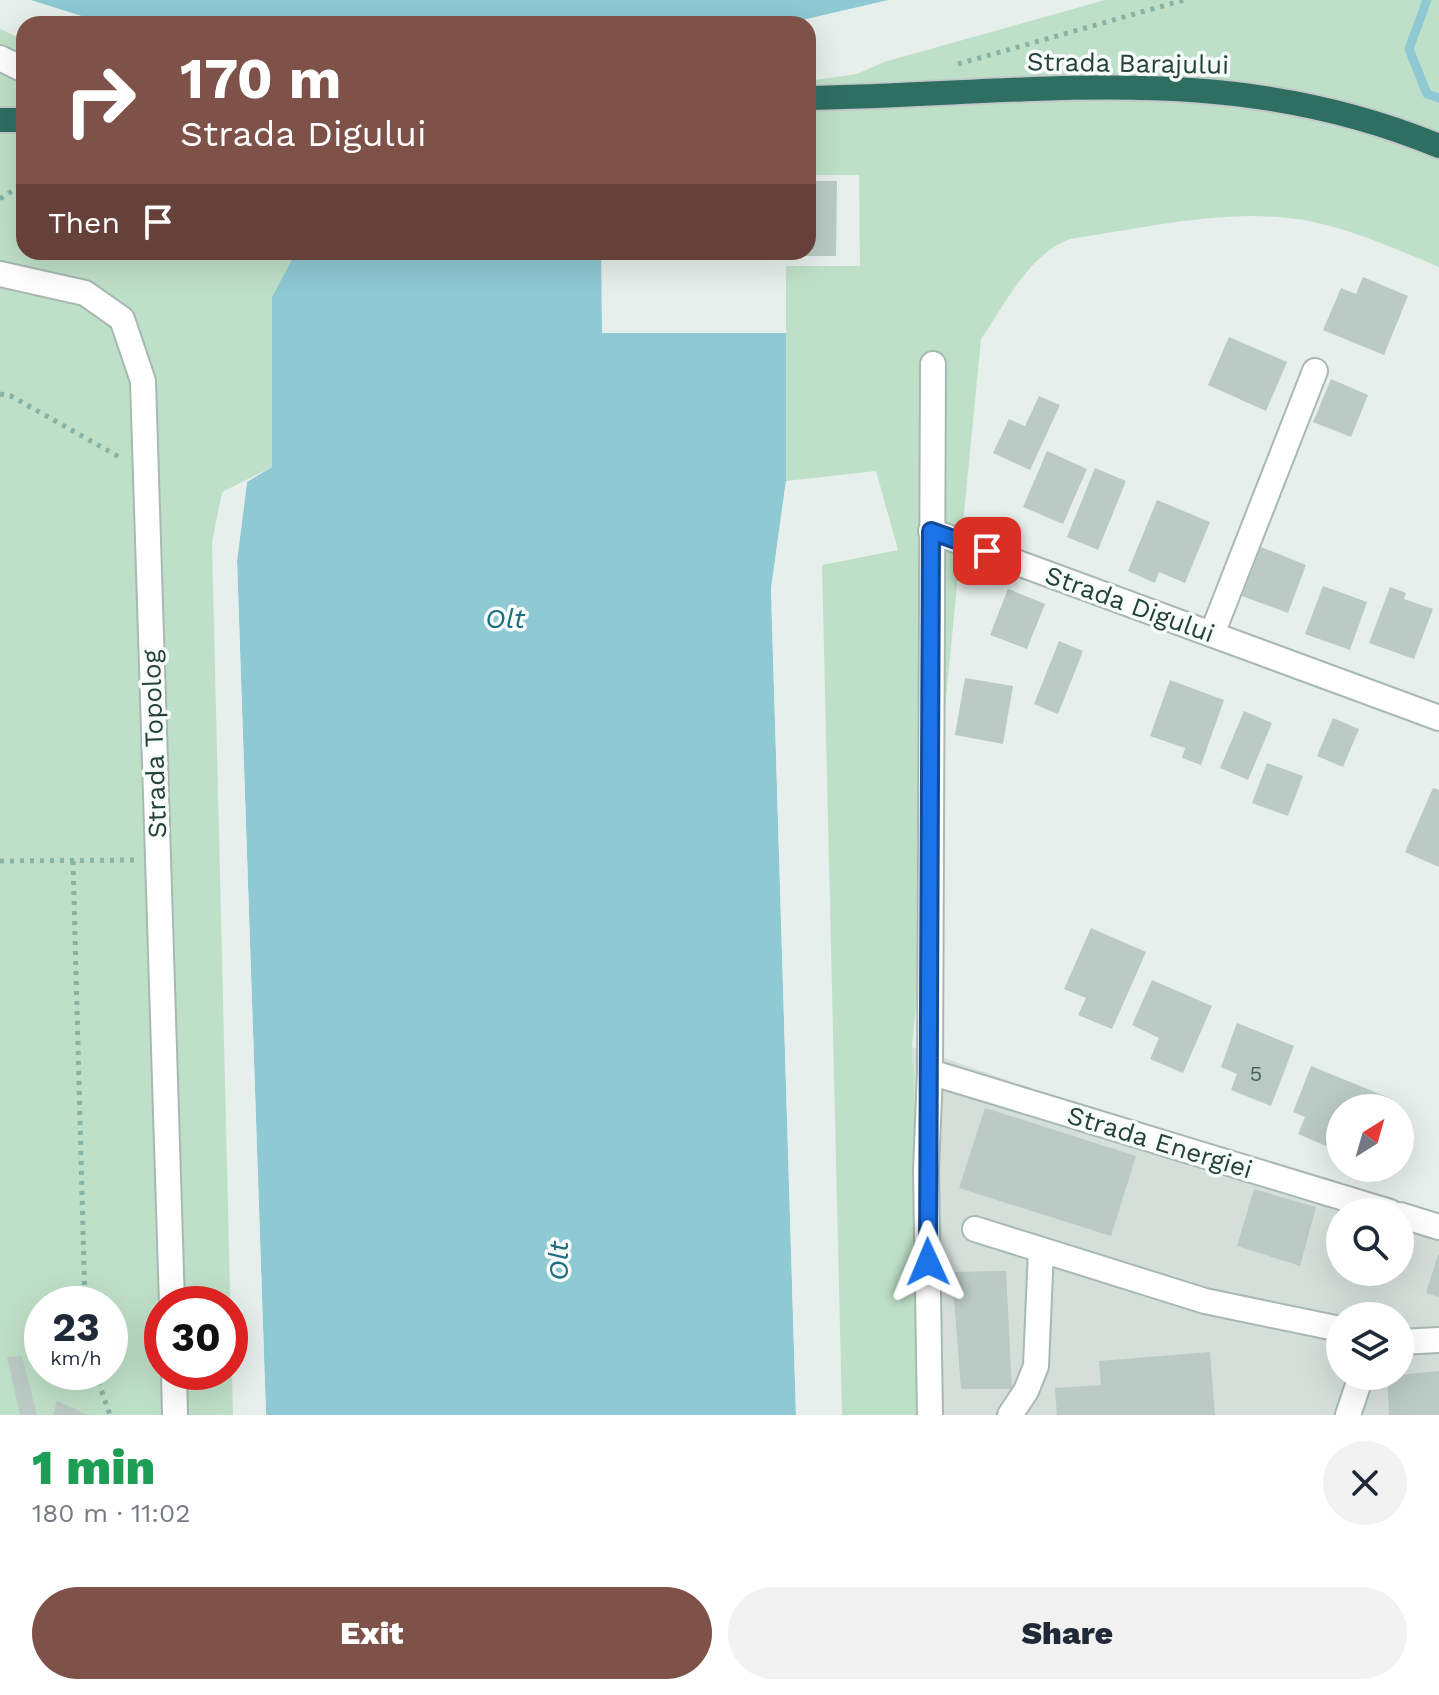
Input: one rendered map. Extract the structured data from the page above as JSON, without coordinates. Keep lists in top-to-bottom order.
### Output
{
  "streets": {
    "highway": ["Strada Barajului"],
    "street": ["Strada Digului", "Strada Topolog", "Strada Energiei"]
  },
  "water": ["Olt"],
  "house_numbers": ["5"],
  "north": "top right",
  "page": {
    "turn": ["170 m", "Strada Digului"],
    "then": "Then",
    "speed": "23 km/h",
    "limit": "30",
    "heading": ["1 min", "180 m · 11:02"],
    "buttons": ["Exit", "Share"]
  }
}
